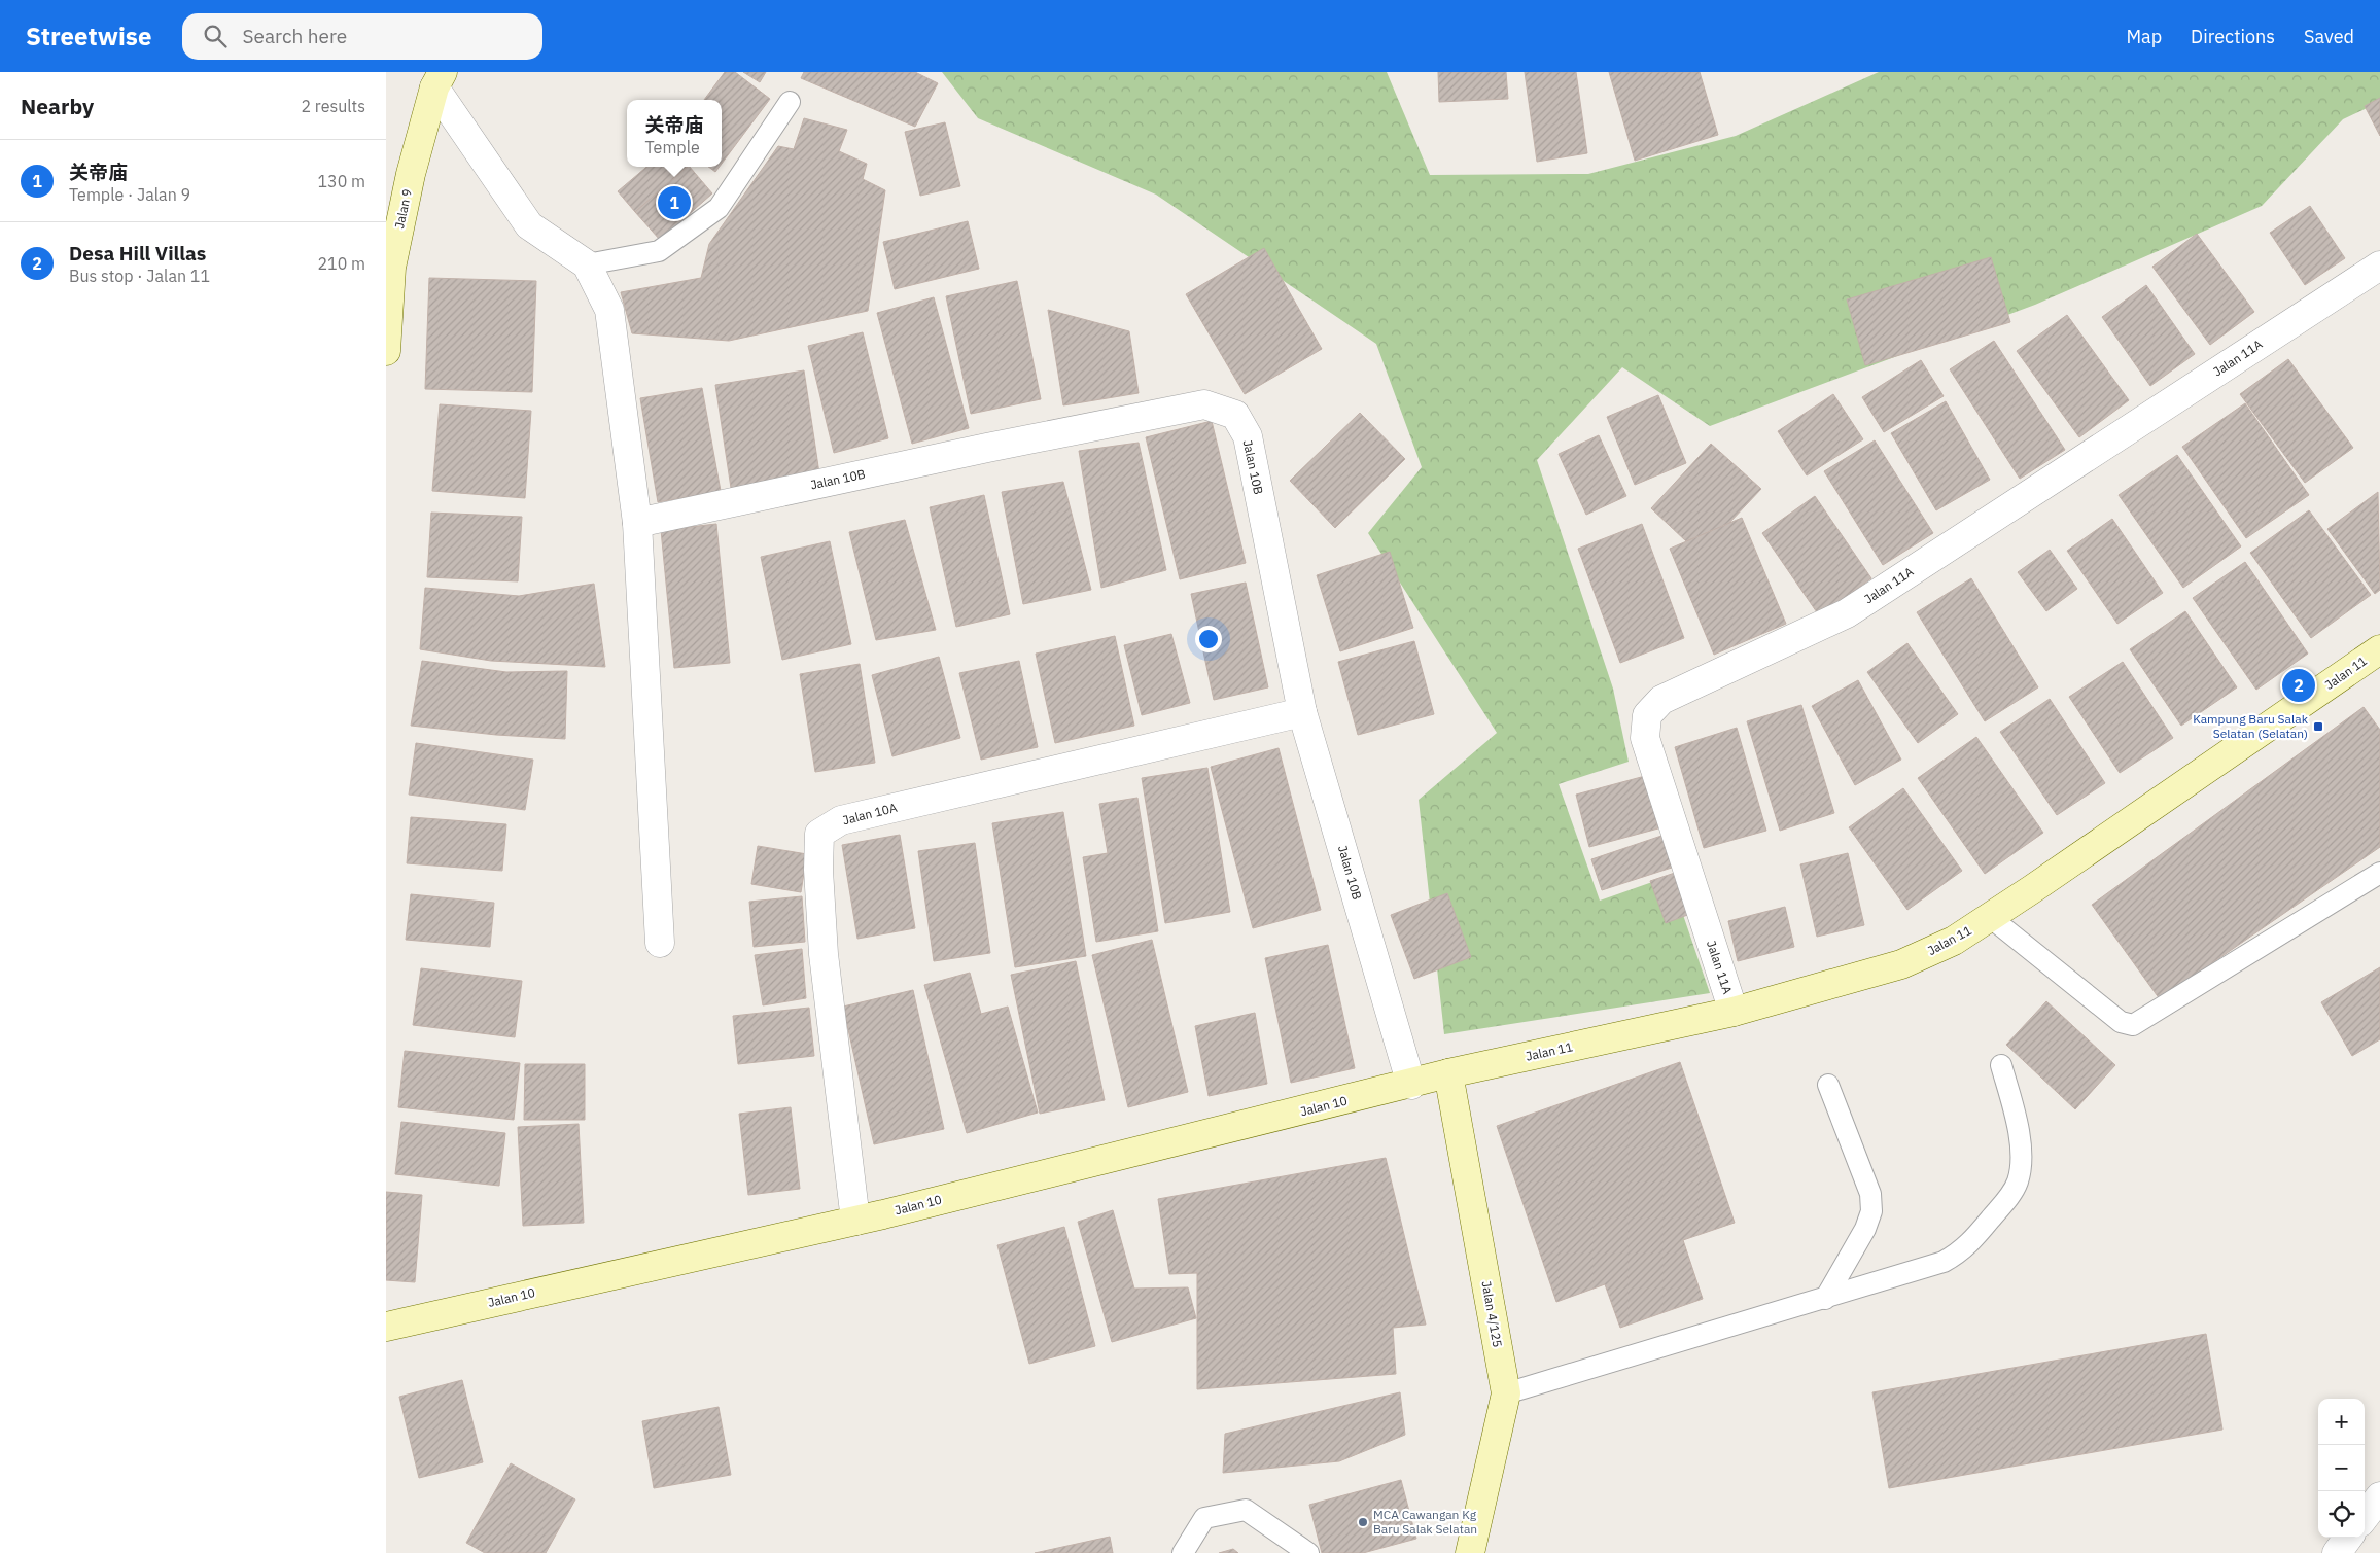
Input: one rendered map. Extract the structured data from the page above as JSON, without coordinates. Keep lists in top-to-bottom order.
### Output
{
  "streets": {
    "street": [
      "Jalan 9",
      "Jalan 11A",
      "Jalan 10B",
      "Jalan 11",
      "Jalan 10A",
      "Jalan 10",
      "Jalan 4/125"
    ]
  },
  "crossings": [
    ["Jalan 11A", "Jalan 11"],
    ["Jalan 10B", "Jalan 10A"],
    ["Jalan 10B", "Jalan 10"],
    ["Jalan 11", "Jalan 10"],
    ["Jalan 11", "Jalan 4/125"],
    ["Jalan 10A", "Jalan 10"],
    ["Jalan 10", "Jalan 4/125"]
  ],
  "places": {
    "transit": ["Kampung Baru Salak Selatan (Selatan)"],
    "other": ["MCA Cawangan Kg Baru Salak Selatan"]
  },
  "page": {
    "header": "Streetwise",
    "search": "Search here",
    "nav": ["Map", "Directions", "Saved"],
    "heading": ["Nearby", "2 results"],
    "popup": ["关帝庙", "Temple"],
    "list": [
      {
        "mark": "1",
        "name": "关帝庙",
        "note": "Temple · Jalan 9",
        "value": "130 m"
      },
      {
        "mark": "2",
        "name": "Desa Hill Villas",
        "note": "Bus stop · Jalan 11",
        "value": "210 m"
      }
    ],
    "pins": ["1", "2"],
    "map_buttons": ["+", "−"]
  }
}
